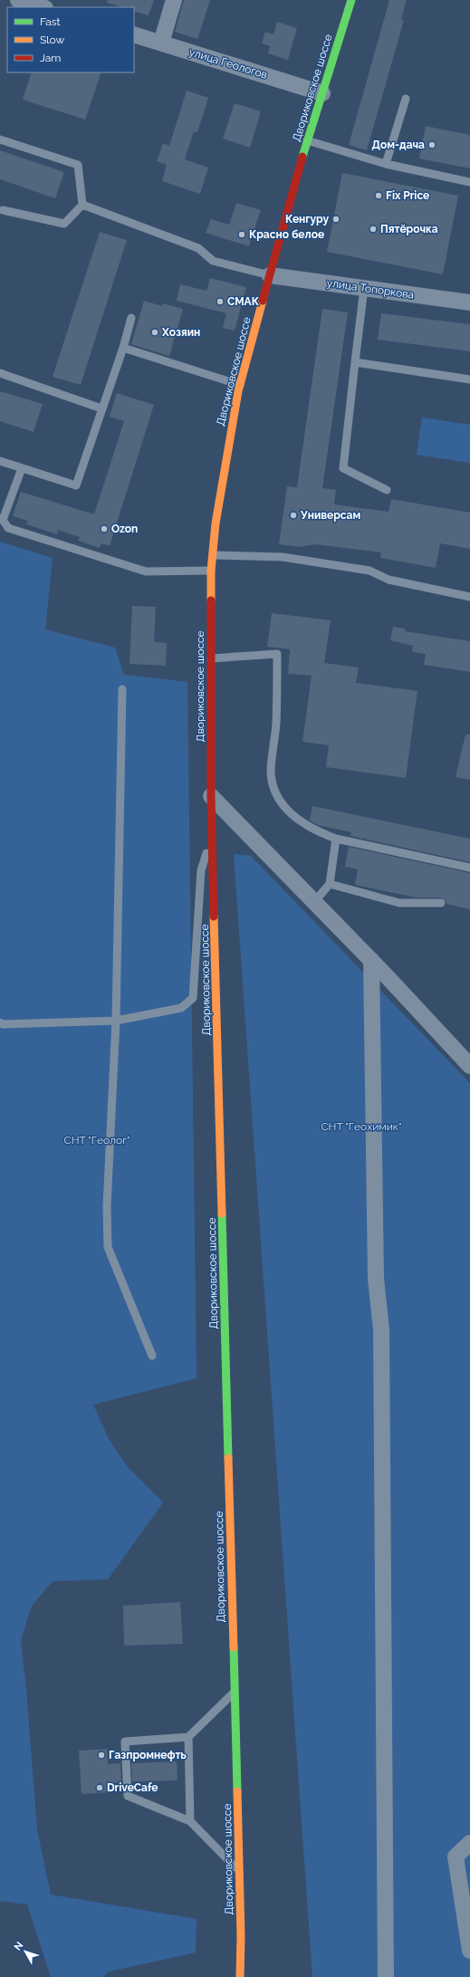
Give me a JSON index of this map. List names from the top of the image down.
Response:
{
  "streets": {
    "main road": ["Двориковское шоссе"],
    "street": ["улица Геологов", "улица Топоркова"]
  },
  "crossings": [
    ["улица Геологов", "Двориковское шоссе"],
    ["Двориковское шоссе", "улица Топоркова"]
  ],
  "parks": ["СНТ \"Геохимик\"", "СНТ \"Геолог\""],
  "places": [
    "Дом-дача",
    "Fix Price",
    "Кенгуру",
    "Пятёрочка",
    "Красно белое",
    "СМАК",
    "Хозяин",
    "Универсам",
    "Ozon",
    "Газпромнефть",
    "DriveCafe"
  ],
  "legend": ["Fast", "Slow", "Jam"],
  "north": "top left"
}
